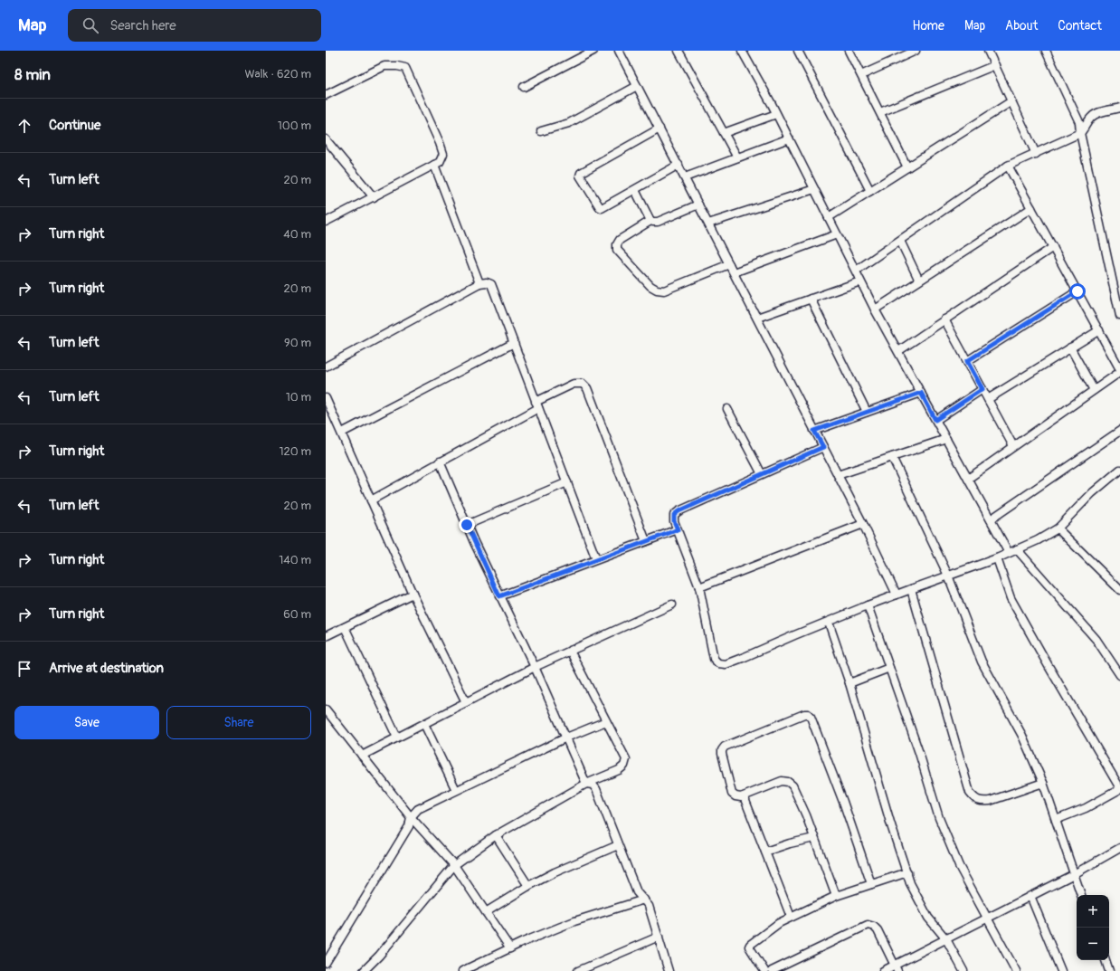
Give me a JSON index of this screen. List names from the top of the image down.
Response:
{
  "page": {
    "header": "Map",
    "search": "Search here",
    "nav": [
      "Home",
      "Map",
      "About",
      "Contact"
    ],
    "heading": ["8 min", "Walk · 620 m"],
    "list": [
      ["Continue", "100 m"],
      ["Turn left", "20 m"],
      ["Turn right", "40 m"],
      ["Turn right", "20 m"],
      ["Turn left", "90 m"],
      ["Turn left", "10 m"],
      ["Turn right", "120 m"],
      ["Turn left", "20 m"],
      ["Turn right", "140 m"],
      ["Turn right", "60 m"],
      "Arrive at destination"
    ],
    "buttons": ["Save", "Share"],
    "map_buttons": ["+", "−"]
  }
}
